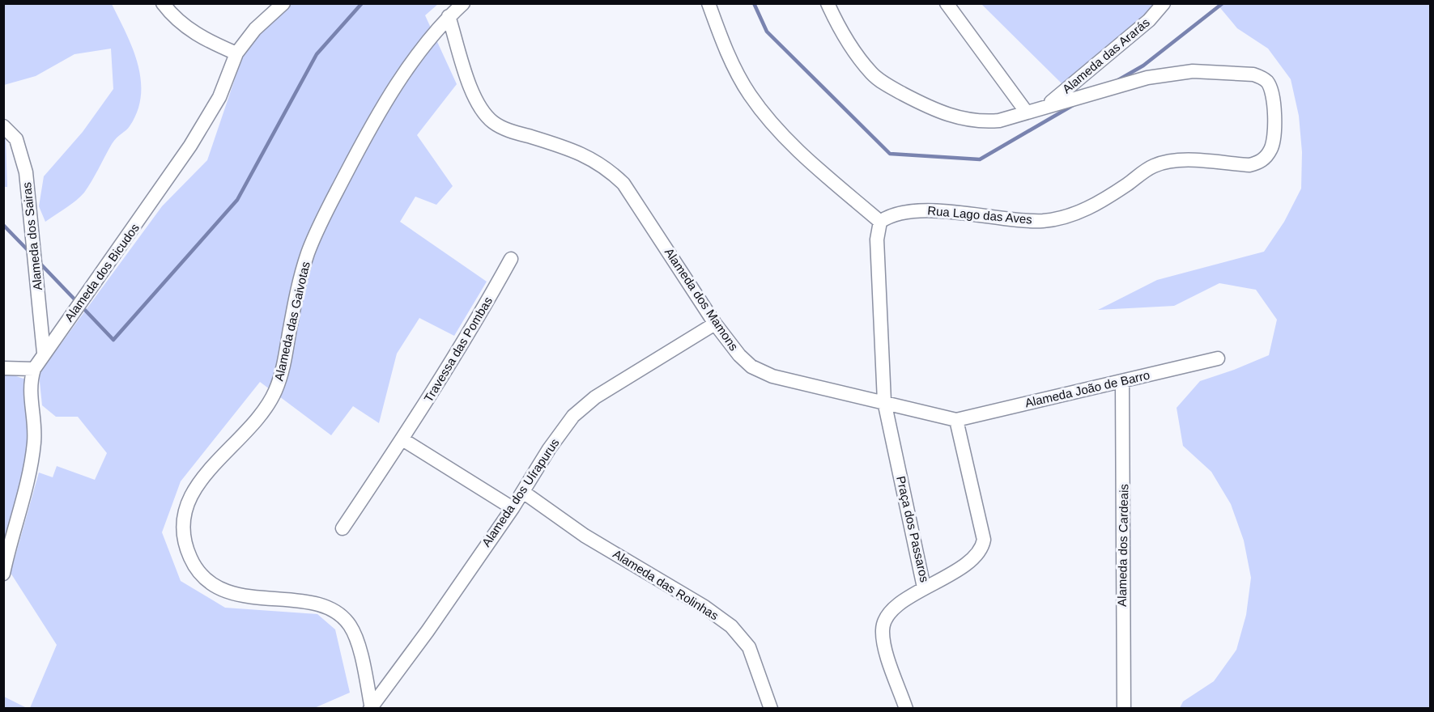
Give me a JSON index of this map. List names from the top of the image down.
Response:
{
  "streets": {
    "street": [
      "Alameda das Ararás",
      "Rua Lago das Aves",
      "Alameda dos Sairas",
      "Alameda dos Bicudos",
      "Alameda dos Mamons",
      "Alameda das Gaivotas",
      "Travessa das Pombas",
      "Alameda João de Barro",
      "Alameda dos Uírapurus",
      "Praça dos Passaros",
      "Alameda dos Cardeais",
      "Alameda das Rolinhas"
    ]
  },
  "crossings": [
    ["Alameda das Ararás", "Rua Lago das Aves"],
    ["Alameda dos Sairas", "Alameda dos Bicudos"],
    ["Alameda dos Mamons", "Alameda das Gaivotas"],
    ["Alameda dos Mamons", "Alameda dos Uírapurus"],
    ["Alameda dos Mamons", "Praça dos Passaros"],
    ["Alameda das Gaivotas", "Alameda dos Uírapurus"],
    ["Alameda João de Barro", "Praça dos Passaros"],
    ["Alameda João de Barro", "Alameda dos Cardeais"],
    ["Alameda dos Uírapurus", "Alameda das Rolinhas"]
  ]
}
